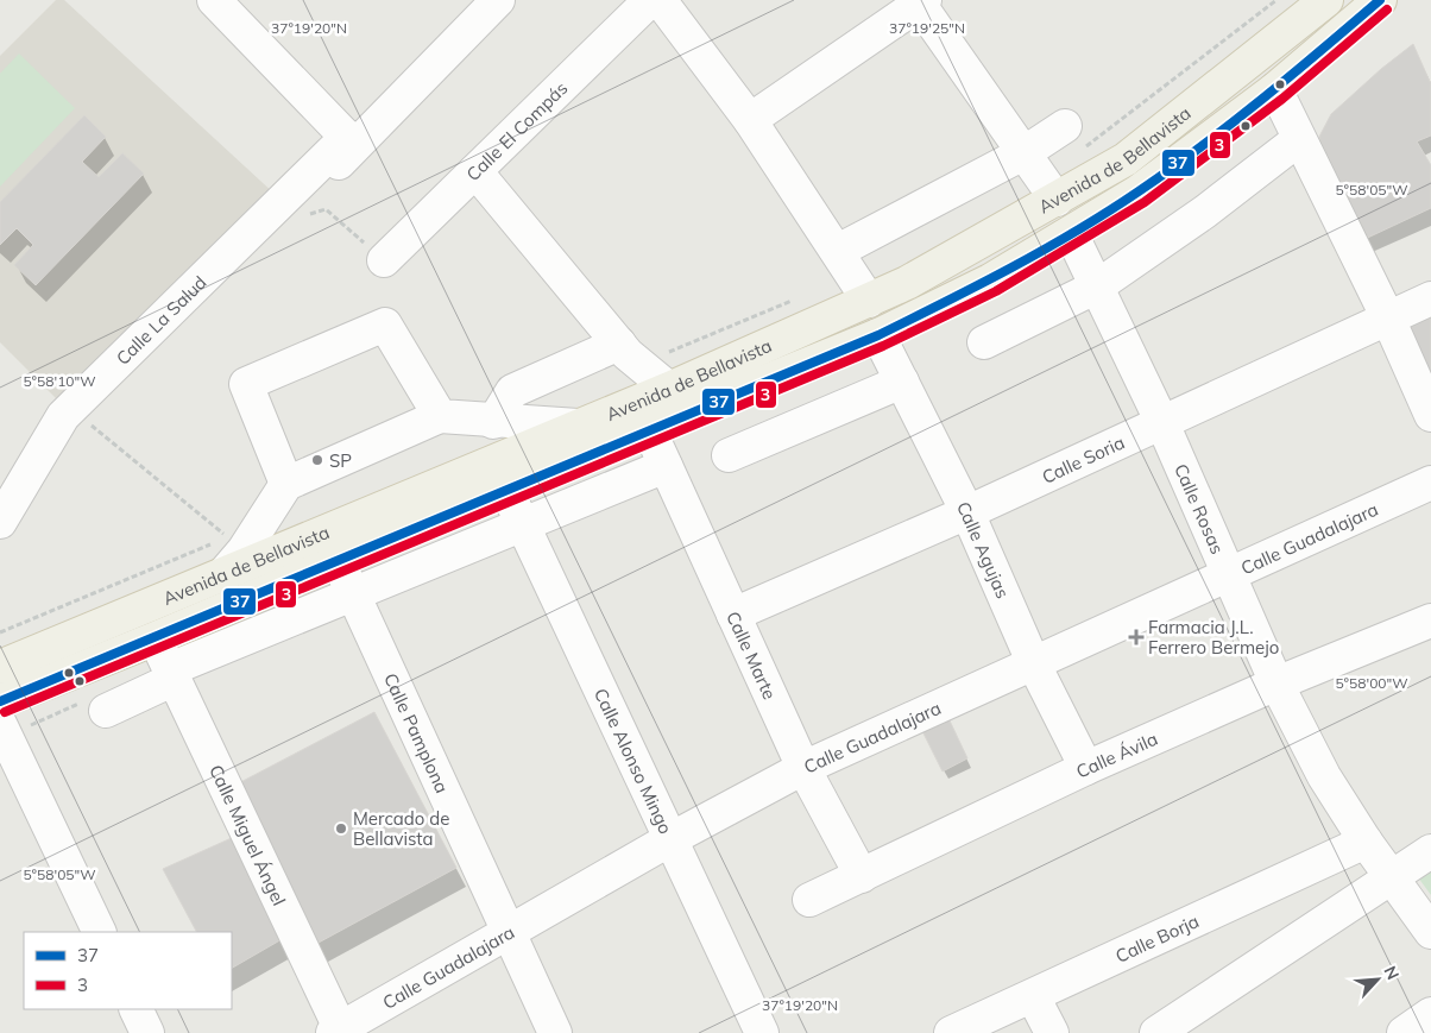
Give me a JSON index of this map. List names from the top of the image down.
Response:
{
  "streets": {
    "main road": ["Avenida de Bellavista"],
    "street": [
      "Calle El Compás",
      "Calle La Salud",
      "Calle Soria",
      "Calle Rosas",
      "Calle Guadalajara",
      "Calle Agujas",
      "Calle Marte",
      "Calle Pamplona",
      "Calle Ávila",
      "Calle Alonso Mingo",
      "Calle Miguel Ángel",
      "Calle Borja"
    ]
  },
  "crossings": [
    ["Avenida de Bellavista", "Calle Rosas"],
    ["Avenida de Bellavista", "Calle Agujas"],
    ["Avenida de Bellavista", "Calle Marte"],
    ["Avenida de Bellavista", "Calle Pamplona"],
    ["Avenida de Bellavista", "Calle Alonso Mingo"],
    ["Avenida de Bellavista", "Calle Miguel Ángel"],
    ["Calle Soria", "Calle Rosas"],
    ["Calle Soria", "Calle Agujas"],
    ["Calle Soria", "Calle Marte"],
    ["Calle Rosas", "Calle Guadalajara"],
    ["Calle Rosas", "Calle Ávila"],
    ["Calle Rosas", "Calle Borja"],
    ["Calle Guadalajara", "Calle Agujas"],
    ["Calle Guadalajara", "Calle Marte"],
    ["Calle Guadalajara", "Calle Pamplona"],
    ["Calle Guadalajara", "Calle Alonso Mingo"],
    ["Calle Guadalajara", "Calle Miguel Ángel"],
    ["Calle Agujas", "Calle Ávila"],
    ["Calle Marte", "Calle Ávila"]
  ],
  "places": {
    "other": ["SP", "Mercado de Bellavista"],
    "health": ["Farmacia J.L. Ferrero Bermejo"]
  },
  "lines": ["transit line 37", "transit line 3"],
  "legend": ["37", "3"],
  "north": "top right",
  "coordinates": [
    "37°19'20\"N",
    "37°19'25\"N",
    "5°58'05\"W",
    "5°58'10\"W",
    "5°58'00\"W"
  ]
}
